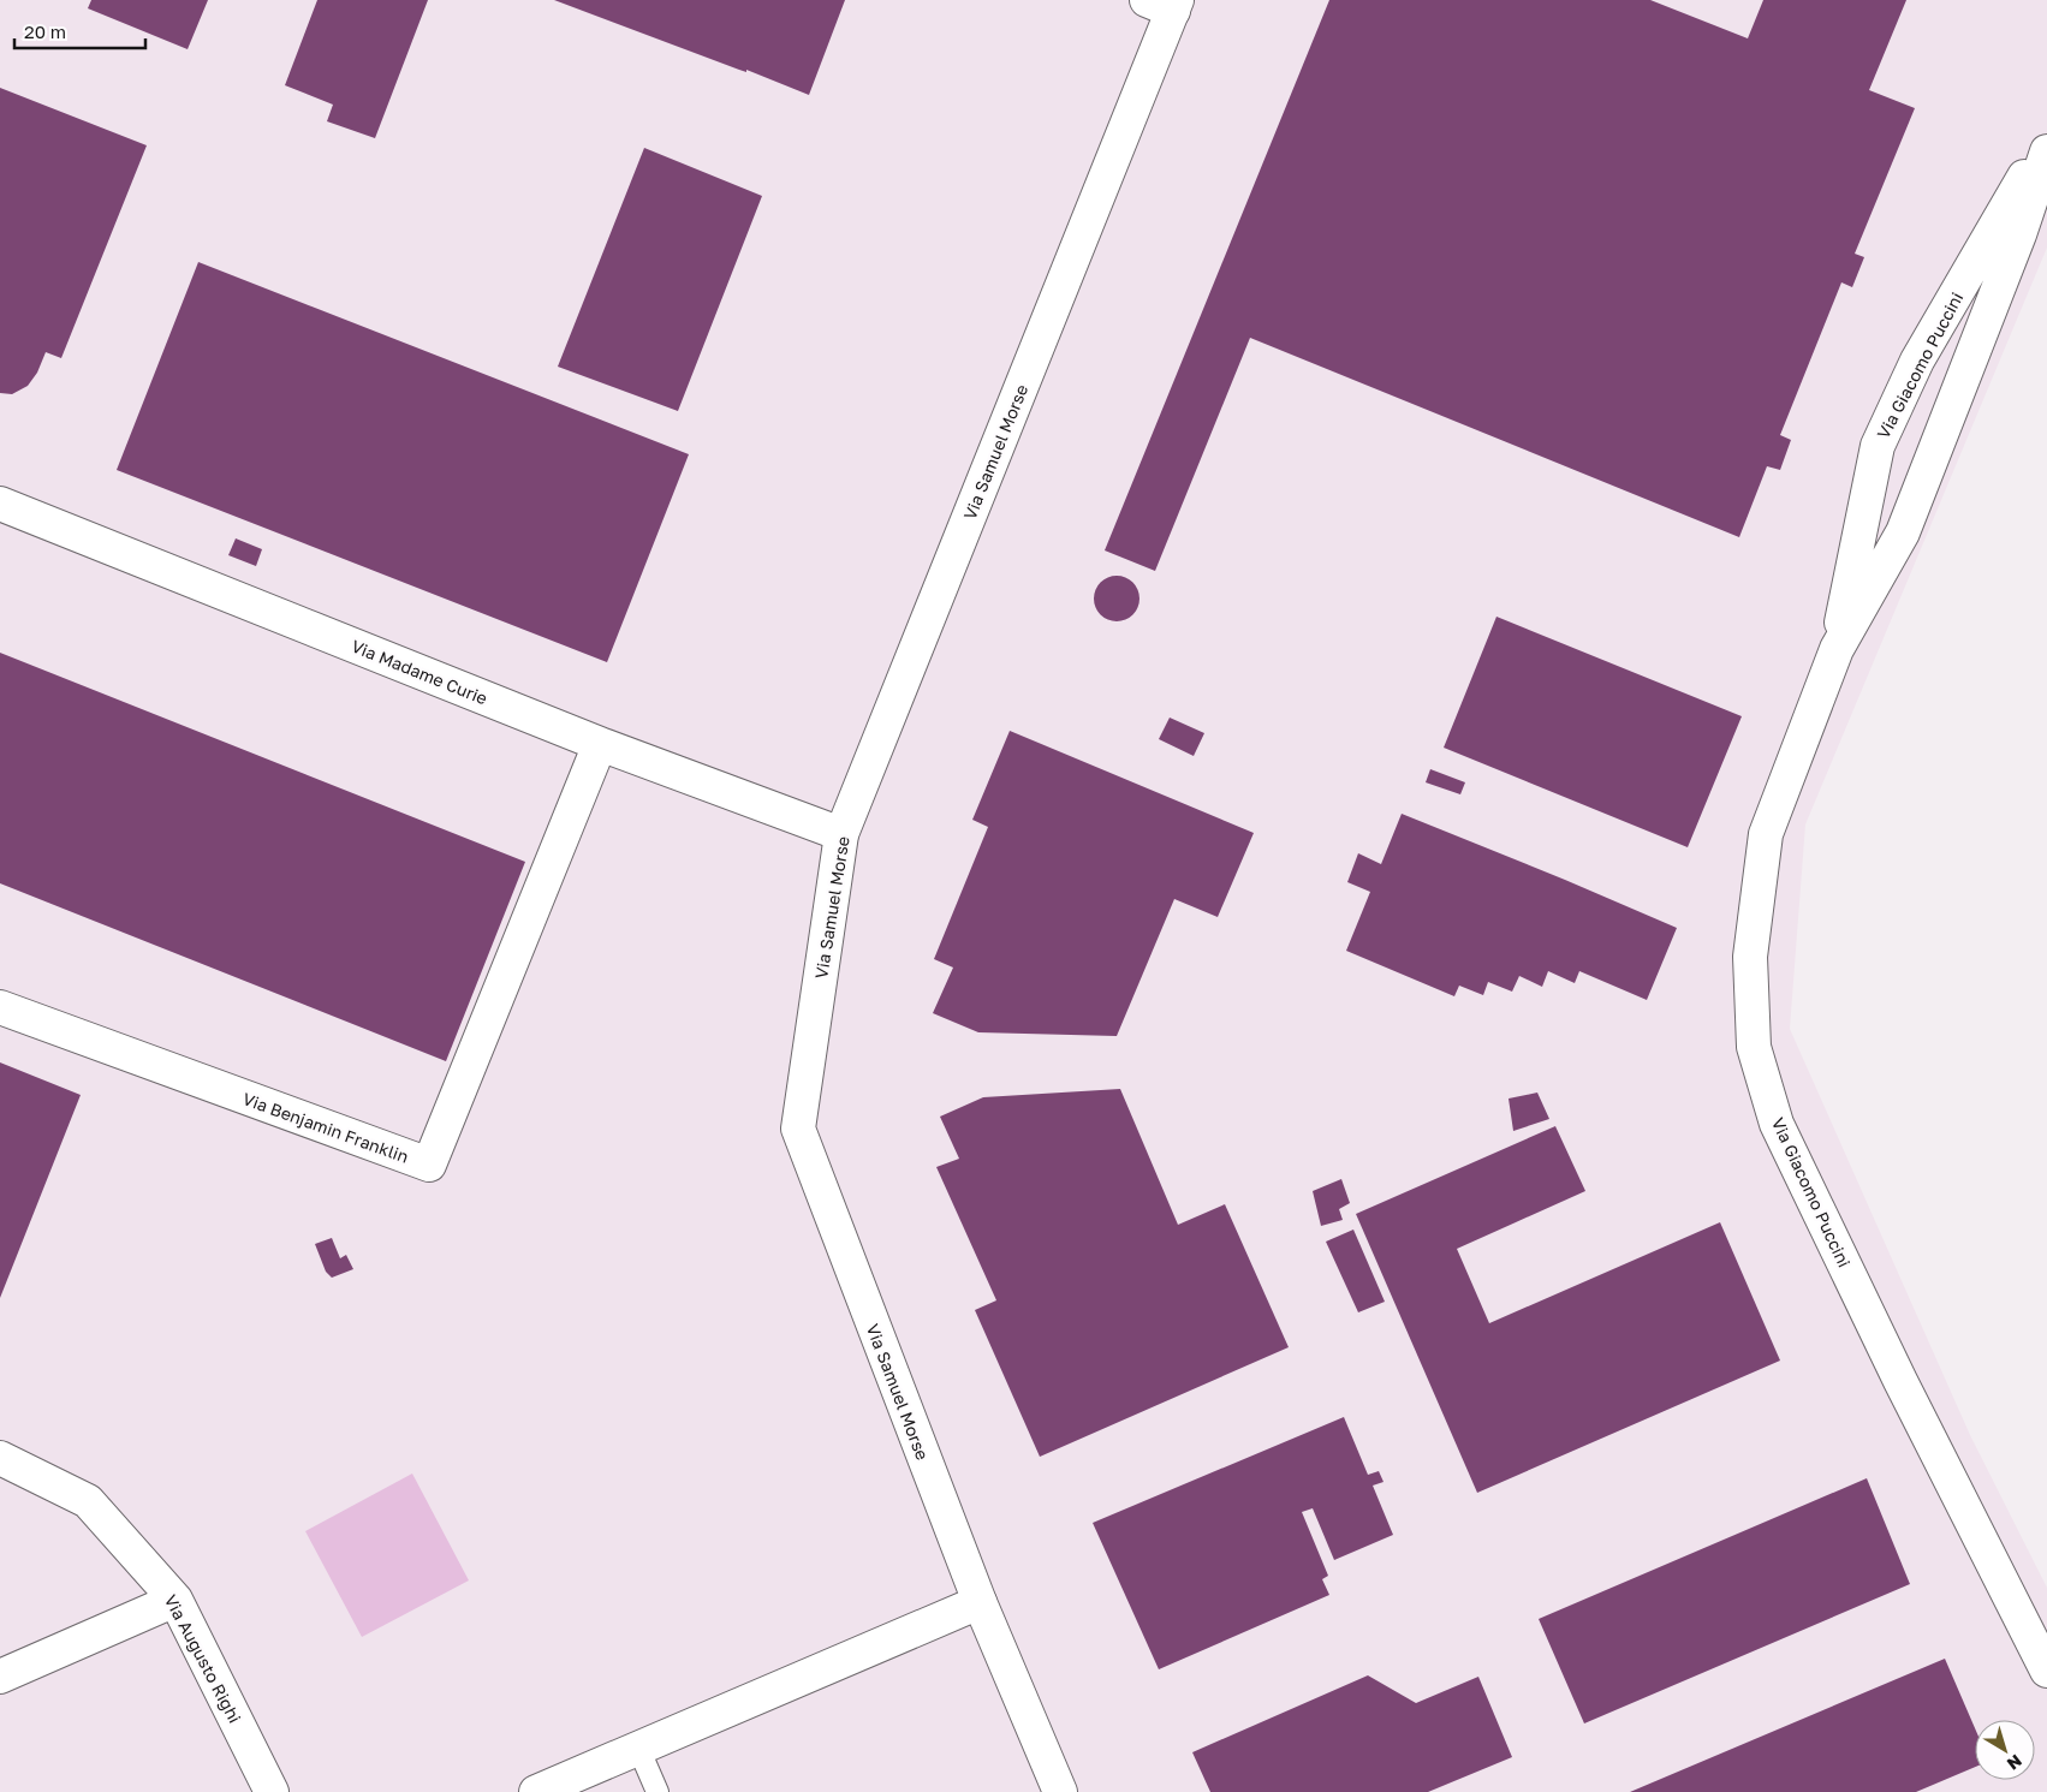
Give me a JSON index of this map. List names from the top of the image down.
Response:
{
  "streets": {
    "street": [
      "Via Giacomo Puccini",
      "Via Samuel Morse",
      "Via Madame Curie",
      "Via Benjamin Franklin",
      "Via Augusto Righi"
    ]
  },
  "crossings": [
    ["Via Samuel Morse", "Via Madame Curie"],
    ["Via Madame Curie", "Via Benjamin Franklin"]
  ],
  "scale_bar": "20 m",
  "north": "bottom right"
}
